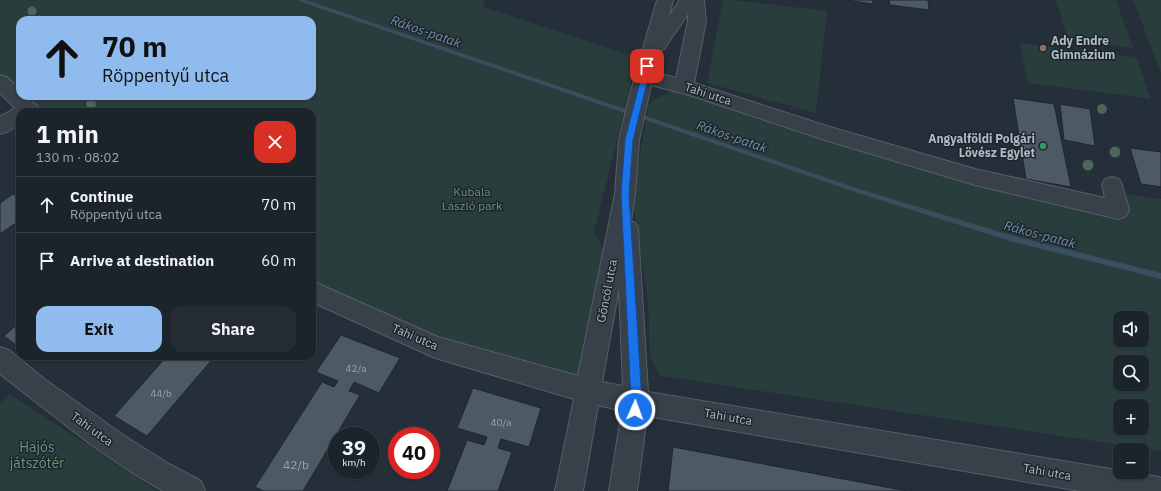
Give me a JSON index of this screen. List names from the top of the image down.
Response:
{
  "streets": {
    "street": ["Tahi utca", "Göncöl utca"]
  },
  "crossings": [
    ["Tahi utca", "Göncöl utca"]
  ],
  "water": ["Rákos-patak"],
  "parks": ["Kubala László park", "Hajós játszótér"],
  "places": ["Ady Endre Gimnázium", "Angyalföldi Polgári Lövész Egylet"],
  "house_numbers": [
    "42/a",
    "44/b",
    "40/a",
    "42/b"
  ],
  "page": {
    "turn": ["70 m", "Röppentyű utca"],
    "heading": ["1 min", "130 m · 08:02"],
    "list": [
      {
        "name": "Continue",
        "note": "Röppentyű utca",
        "value": "70 m"
      },
      {
        "name": "Arrive at destination",
        "value": "60 m"
      }
    ],
    "buttons": ["Exit", "Share"],
    "map_buttons": ["+", "−"],
    "speed": "39 km/h",
    "limit": "40"
  }
}
